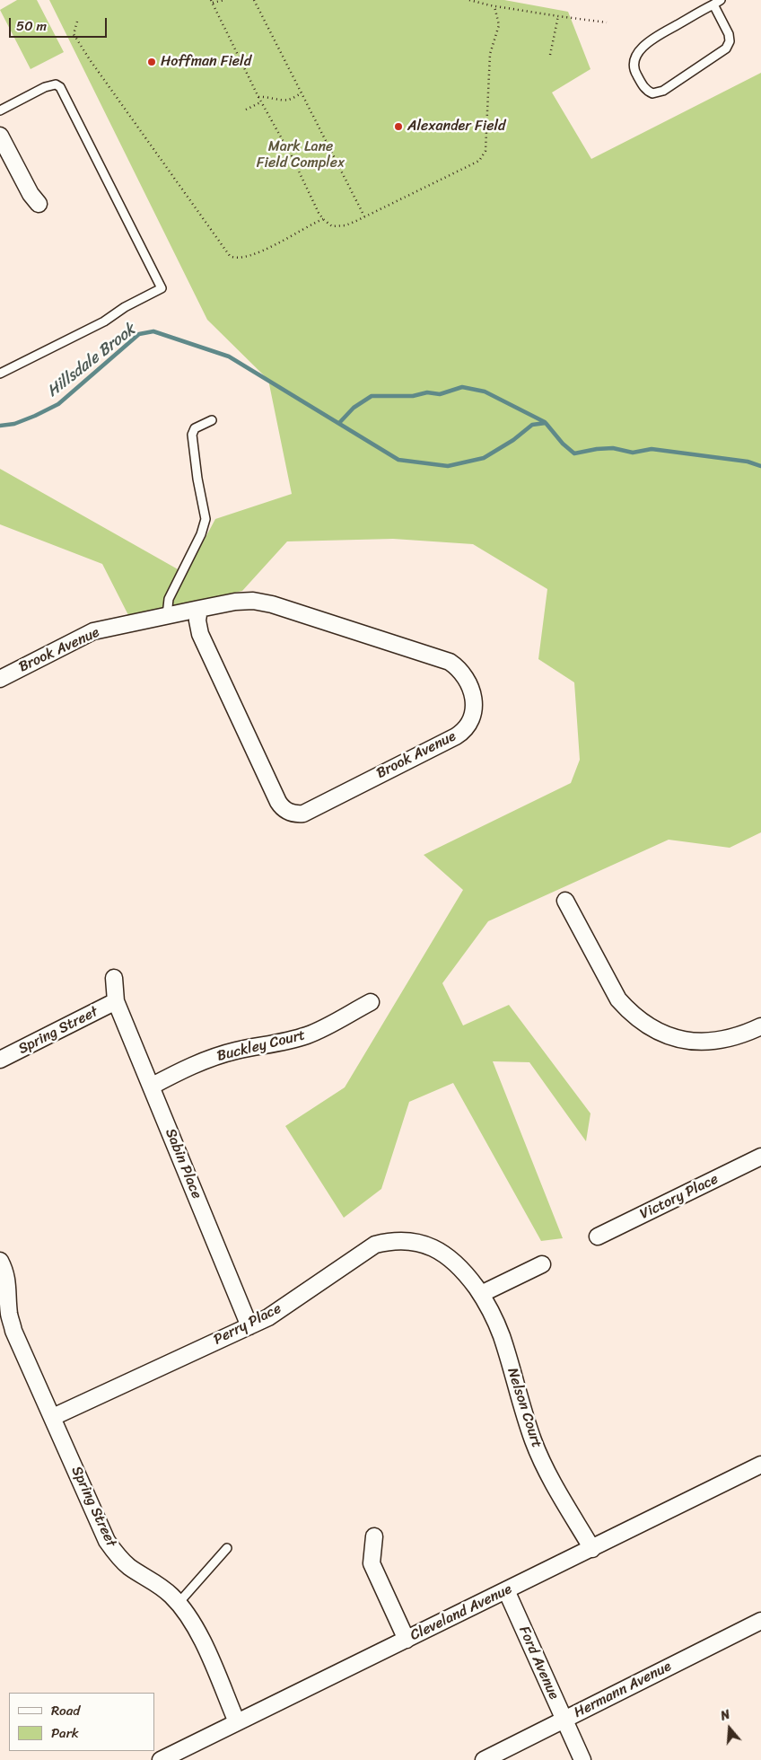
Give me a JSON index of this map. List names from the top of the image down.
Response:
{
  "streets": {
    "street": [
      "Brook Avenue",
      "Spring Street",
      "Buckley Court",
      "Sabin Place",
      "Victory Place",
      "Perry Place",
      "Nelson Court",
      "Cleveland Avenue",
      "Ford Avenue",
      "Hermann Avenue"
    ]
  },
  "crossings": [
    ["Spring Street", "Sabin Place"],
    ["Spring Street", "Perry Place"],
    ["Spring Street", "Cleveland Avenue"],
    ["Buckley Court", "Sabin Place"],
    ["Sabin Place", "Perry Place"],
    ["Perry Place", "Nelson Court"],
    ["Nelson Court", "Cleveland Avenue"],
    ["Cleveland Avenue", "Ford Avenue"],
    ["Ford Avenue", "Hermann Avenue"]
  ],
  "water": ["Hillsdale Brook"],
  "parks": ["Mark Lane Field Complex"],
  "places": ["Hoffman Field", "Alexander Field"],
  "legend": ["Road", "Park"],
  "scale_bar": "50 m",
  "north": "top"
}
